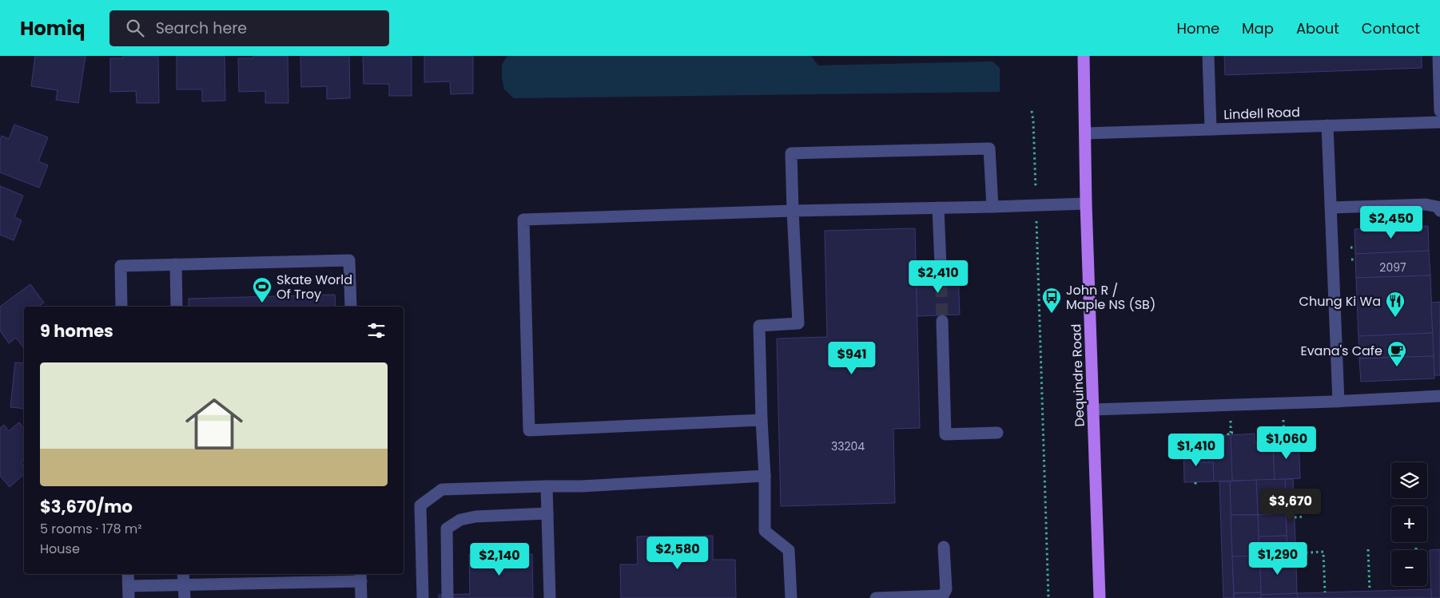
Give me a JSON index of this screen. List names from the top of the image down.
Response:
{
  "streets": {
    "main road": ["Dequindre Road"],
    "street": ["Lindell Road"]
  },
  "crossings": [
    ["Lindell Road", "Dequindre Road"]
  ],
  "places": {
    "sports": ["Skate World Of Troy"],
    "bus stop": ["John R / Maple NS (SB)"],
    "restaurant": ["Chung Ki Wa"],
    "cafe": ["Evana's Cafe"]
  },
  "house_numbers": ["2097", "33204"],
  "page": {
    "header": "Homiq",
    "search": "Search here",
    "nav": [
      "Home",
      "Map",
      "About",
      "Contact"
    ],
    "price": [
      "$2,450",
      "$2,410",
      "$941",
      "$1,060",
      "$1,410",
      "$3,670",
      "$2,580",
      "$1,290",
      "$2,140"
    ],
    "heading": "9 homes",
    "list": [
      {
        "name": "$3,670/mo",
        "note": "5 rooms · 178 m² · House"
      }
    ],
    "map_buttons": ["+", "−"]
  }
}
